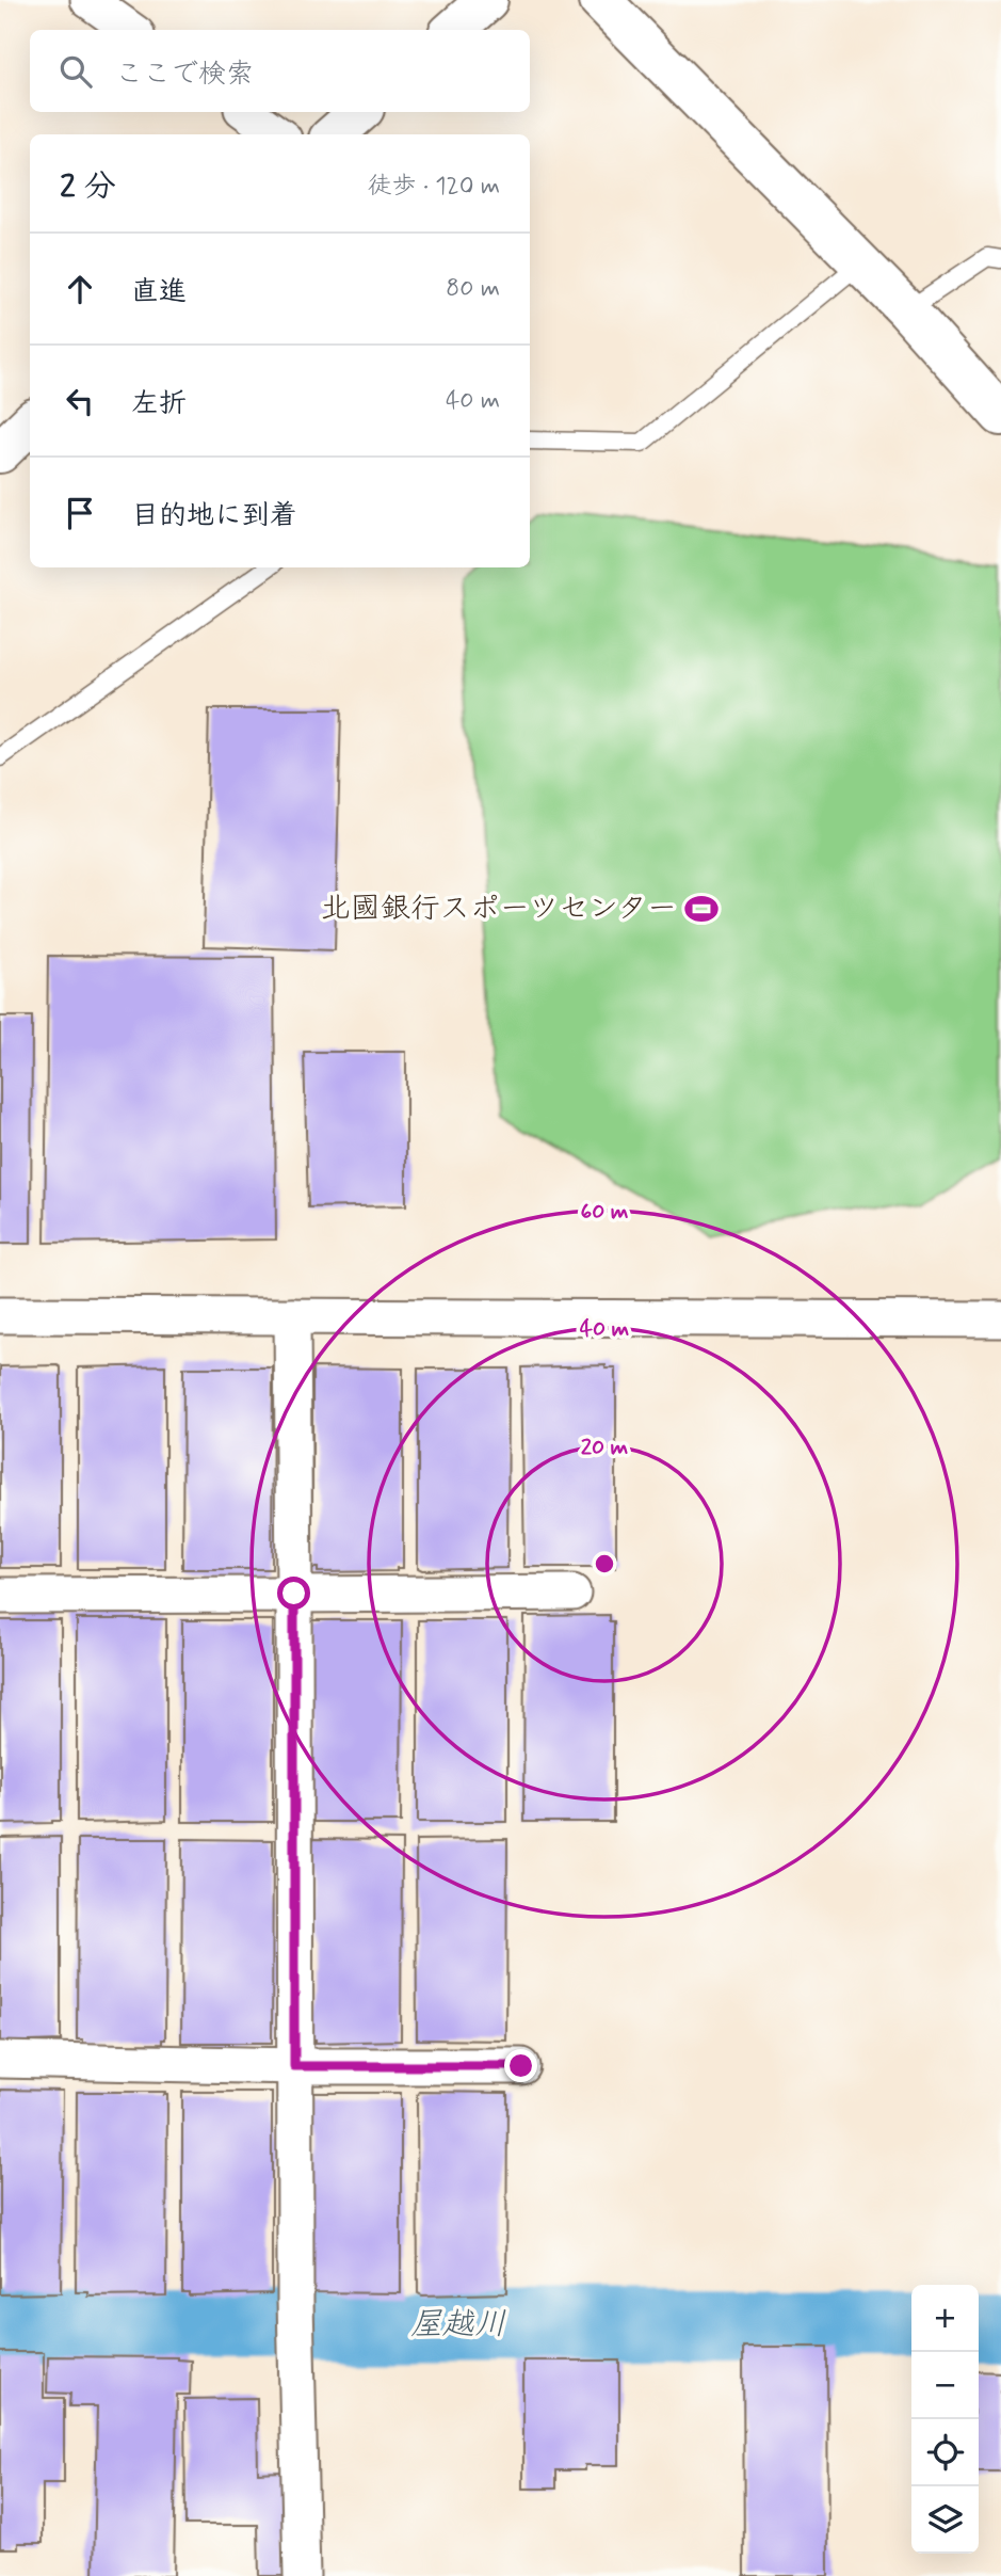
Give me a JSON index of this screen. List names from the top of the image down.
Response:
{
  "water": ["屋越川"],
  "places": {
    "sports": ["北國銀行スポーツセンター"]
  },
  "page": {
    "search": "ここで検索",
    "heading": ["2 分", "徒歩 · 120 m"],
    "list": [
      ["直進", "80 m"],
      ["左折", "40 m"],
      "目的地に到着"
    ],
    "map_buttons": ["+", "−"]
  },
  "rings": ["60 m", "40 m", "20 m"]
}
